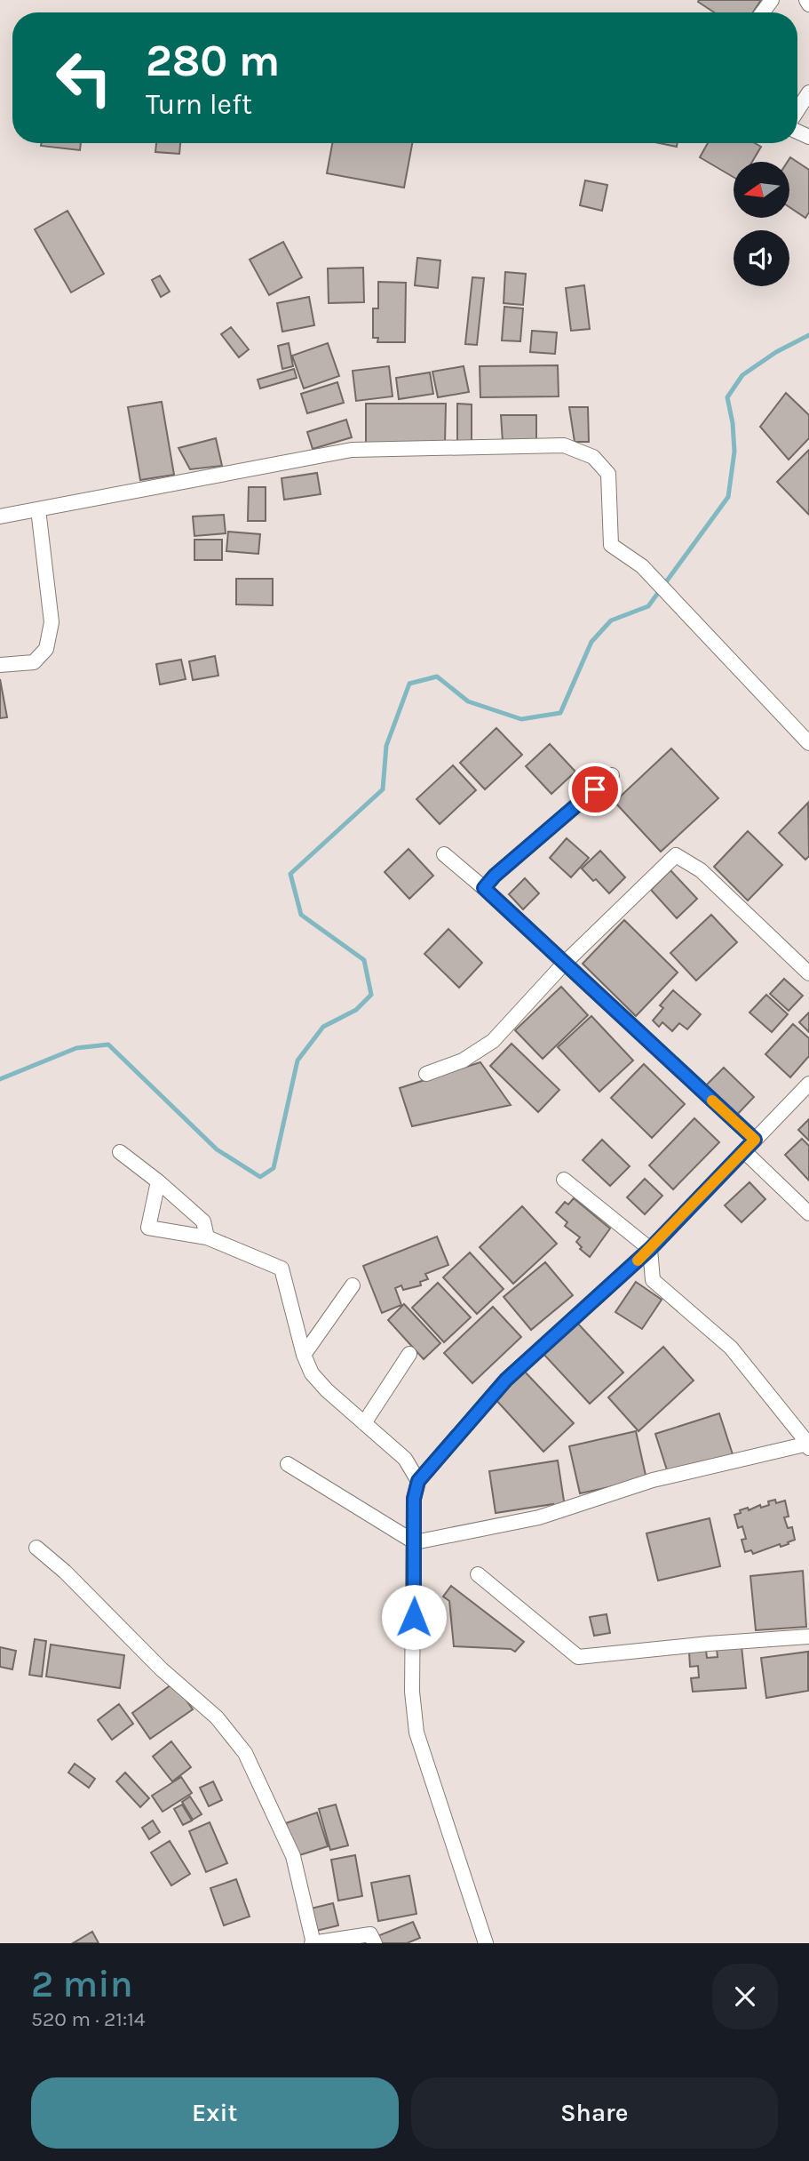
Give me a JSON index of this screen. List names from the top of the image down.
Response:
{
  "north": "left",
  "page": {
    "turn": ["280 m", "Turn left"],
    "heading": ["2 min", "520 m · 21:14"],
    "buttons": ["Exit", "Share"]
  }
}
